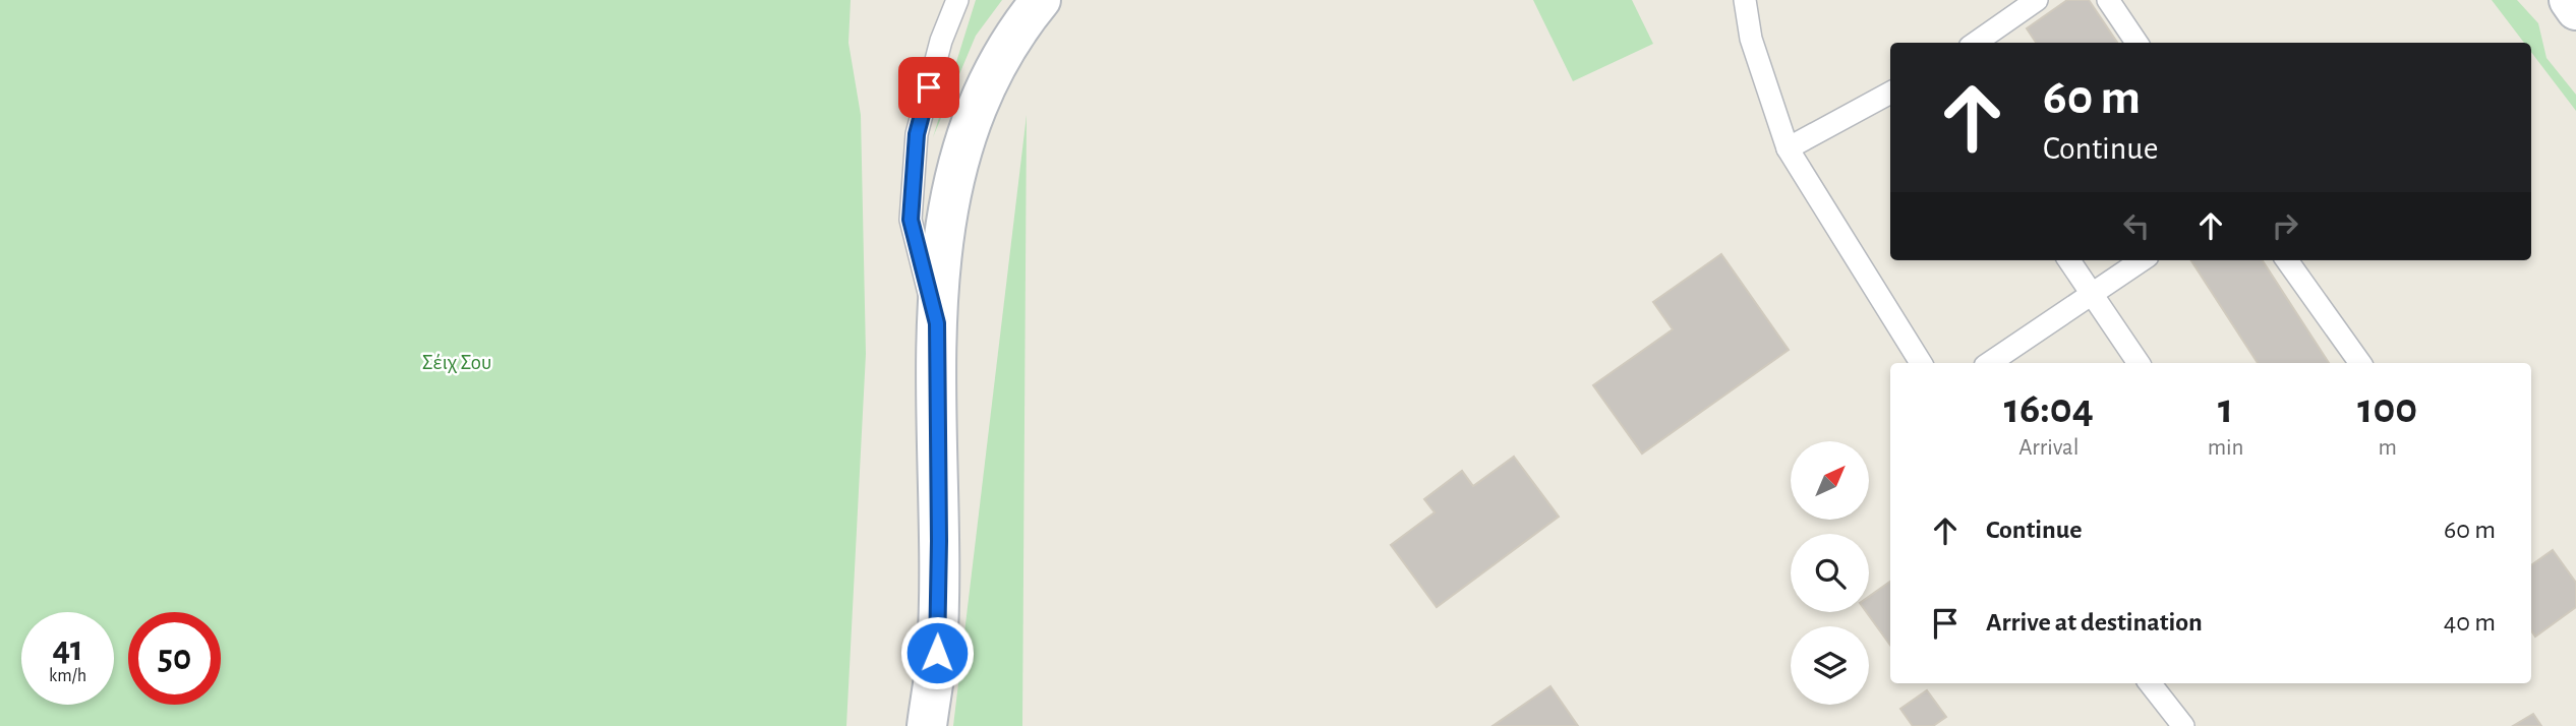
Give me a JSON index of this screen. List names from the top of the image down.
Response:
{
  "parks": ["Σέιχ Σου"],
  "north": "top right",
  "page": {
    "turn": ["60 m", "Continue"],
    "eta": [
      "16:04",
      "Arrival",
      "1",
      "min",
      "100",
      "m"
    ],
    "list": [
      {
        "name": "Continue",
        "value": "60 m"
      },
      {
        "name": "Arrive at destination",
        "value": "40 m"
      }
    ],
    "speed": "41 km/h",
    "limit": "50"
  }
}
